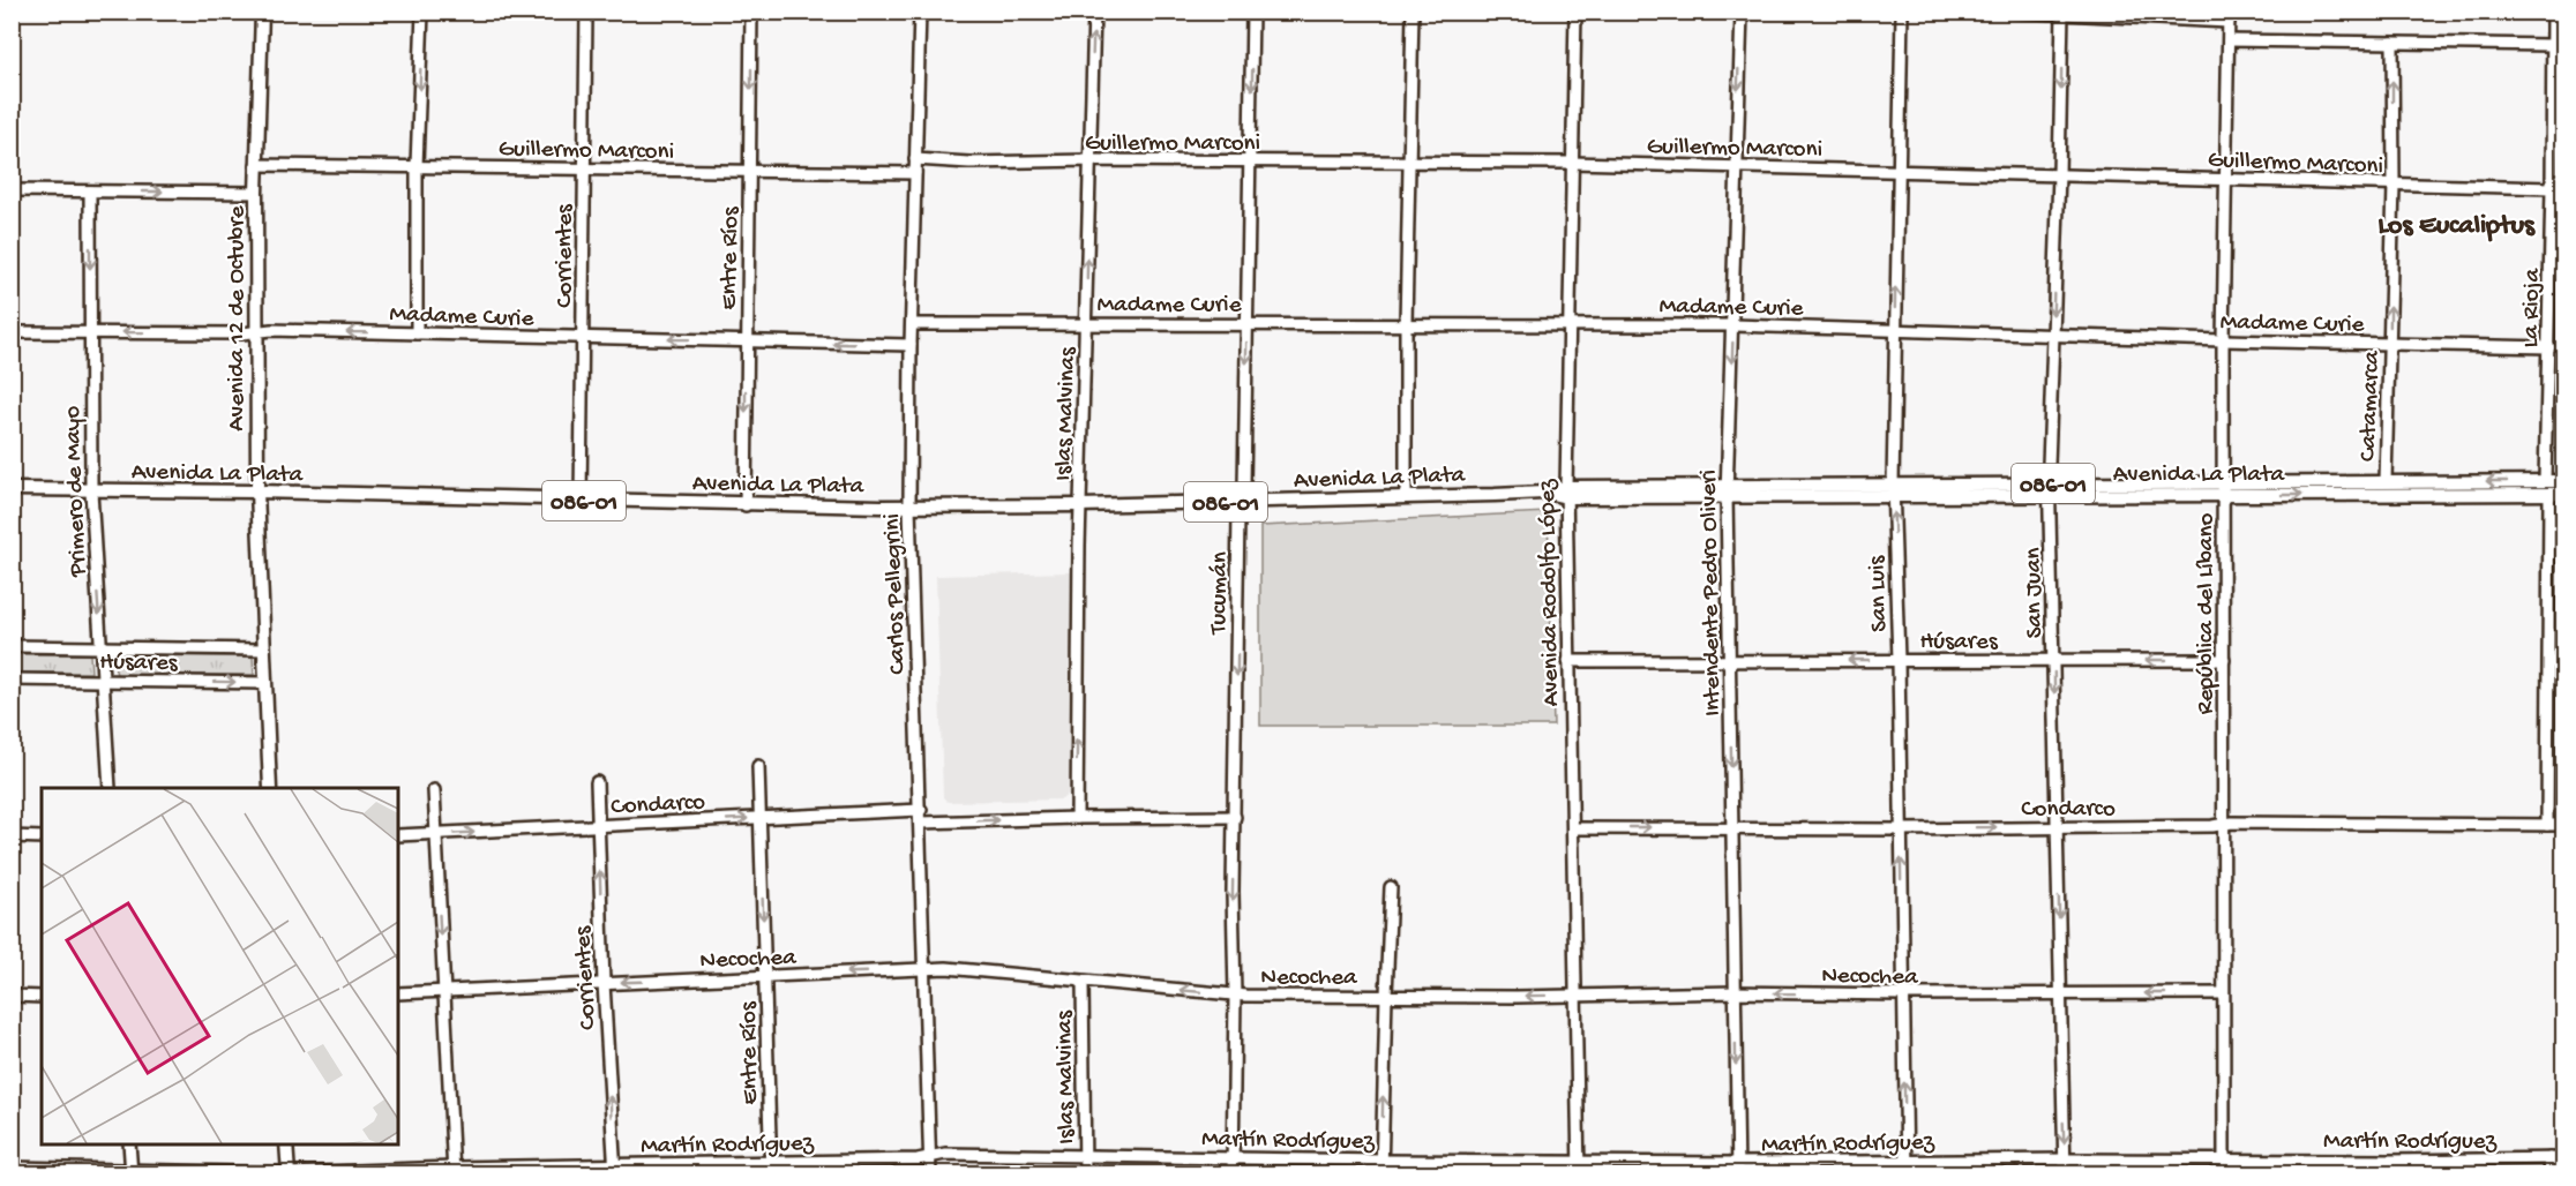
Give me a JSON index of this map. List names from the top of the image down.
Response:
{
  "streets": {
    "main road": ["Avenida 12 de Octubre", "Avenida La Plata", "086-01"],
    "street": [
      "Guillermo Marconi",
      "Corrientes",
      "Entre Ríos",
      "Madame Curie",
      "La Rioja",
      "Catamarca",
      "Islas Malvinas",
      "Primero de Mayo",
      "Tucumán",
      "Avenida Rodolfo López",
      "Intendente Pedro Oliveri",
      "San Juan",
      "Carlos Pellegrini",
      "San Luis",
      "República del Líbano",
      "Húsares",
      "Condarco",
      "Necochea",
      "Martín Rodríguez"
    ]
  },
  "crossings": [
    ["Guillermo Marconi", "Corrientes"],
    ["Guillermo Marconi", "Entre Ríos"],
    ["Guillermo Marconi", "La Rioja"],
    ["Guillermo Marconi", "Avenida 12 de Octubre"],
    ["Guillermo Marconi", "Catamarca"],
    ["Guillermo Marconi", "Islas Malvinas"],
    ["Guillermo Marconi", "Tucumán"],
    ["Guillermo Marconi", "Avenida Rodolfo López"],
    ["Guillermo Marconi", "Intendente Pedro Oliveri"],
    ["Guillermo Marconi", "San Juan"],
    ["Guillermo Marconi", "Carlos Pellegrini"],
    ["Guillermo Marconi", "San Luis"],
    ["Guillermo Marconi", "República del Líbano"],
    ["Corrientes", "Madame Curie"],
    ["Corrientes", "Avenida La Plata"],
    ["Corrientes", "Condarco"],
    ["Corrientes", "Necochea"],
    ["Corrientes", "Martín Rodríguez"],
    ["Entre Ríos", "Madame Curie"],
    ["Entre Ríos", "Avenida La Plata"],
    ["Entre Ríos", "Condarco"],
    ["Entre Ríos", "Necochea"],
    ["Entre Ríos", "Martín Rodríguez"],
    ["Madame Curie", "La Rioja"],
    ["Madame Curie", "Avenida 12 de Octubre"],
    ["Madame Curie", "Catamarca"],
    ["Madame Curie", "Islas Malvinas"],
    ["Madame Curie", "Primero de Mayo"],
    ["Madame Curie", "Tucumán"],
    ["Madame Curie", "Avenida Rodolfo López"],
    ["Madame Curie", "Intendente Pedro Oliveri"],
    ["Madame Curie", "San Juan"],
    ["Madame Curie", "Carlos Pellegrini"],
    ["Madame Curie", "San Luis"],
    ["Madame Curie", "República del Líbano"],
    ["La Rioja", "Avenida La Plata"],
    ["La Rioja", "Condarco"],
    ["Avenida 12 de Octubre", "Avenida La Plata"],
    ["Avenida 12 de Octubre", "Húsares"],
    ["Catamarca", "Avenida La Plata"],
    ["Islas Malvinas", "Avenida La Plata"],
    ["Islas Malvinas", "Necochea"],
    ["Islas Malvinas", "Martín Rodríguez"],
    ["Avenida La Plata", "Primero de Mayo"],
    ["Avenida La Plata", "Tucumán"],
    ["Avenida La Plata", "Avenida Rodolfo López"],
    ["Avenida La Plata", "Intendente Pedro Oliveri"],
    ["Avenida La Plata", "San Juan"],
    ["Avenida La Plata", "Carlos Pellegrini"],
    ["Avenida La Plata", "San Luis"],
    ["Avenida La Plata", "República del Líbano"],
    ["Primero de Mayo", "Húsares"],
    ["Tucumán", "Necochea"],
    ["Tucumán", "Martín Rodríguez"],
    ["Avenida Rodolfo López", "Húsares"],
    ["Avenida Rodolfo López", "Condarco"],
    ["Avenida Rodolfo López", "Necochea"],
    ["Avenida Rodolfo López", "Martín Rodríguez"],
    ["Intendente Pedro Oliveri", "Húsares"],
    ["Intendente Pedro Oliveri", "Condarco"],
    ["Intendente Pedro Oliveri", "Necochea"],
    ["Intendente Pedro Oliveri", "Martín Rodríguez"],
    ["San Juan", "Húsares"],
    ["San Juan", "Condarco"],
    ["San Juan", "Necochea"],
    ["San Juan", "Martín Rodríguez"],
    ["Carlos Pellegrini", "Condarco"],
    ["Carlos Pellegrini", "Necochea"],
    ["Carlos Pellegrini", "Martín Rodríguez"],
    ["San Luis", "Húsares"],
    ["San Luis", "Condarco"],
    ["San Luis", "Necochea"],
    ["San Luis", "Martín Rodríguez"],
    ["República del Líbano", "Húsares"],
    ["República del Líbano", "Condarco"],
    ["República del Líbano", "Necochea"],
    ["República del Líbano", "Martín Rodríguez"]
  ],
  "one_way": [
    "Corrientes",
    "Entre Ríos",
    "Catamarca",
    "Islas Malvinas",
    "Primero de Mayo",
    "Tucumán",
    "Intendente Pedro Oliveri",
    "San Juan",
    "San Luis",
    "Condarco",
    "Necochea"
  ],
  "districts": ["Los Eucaliptus"]
}
